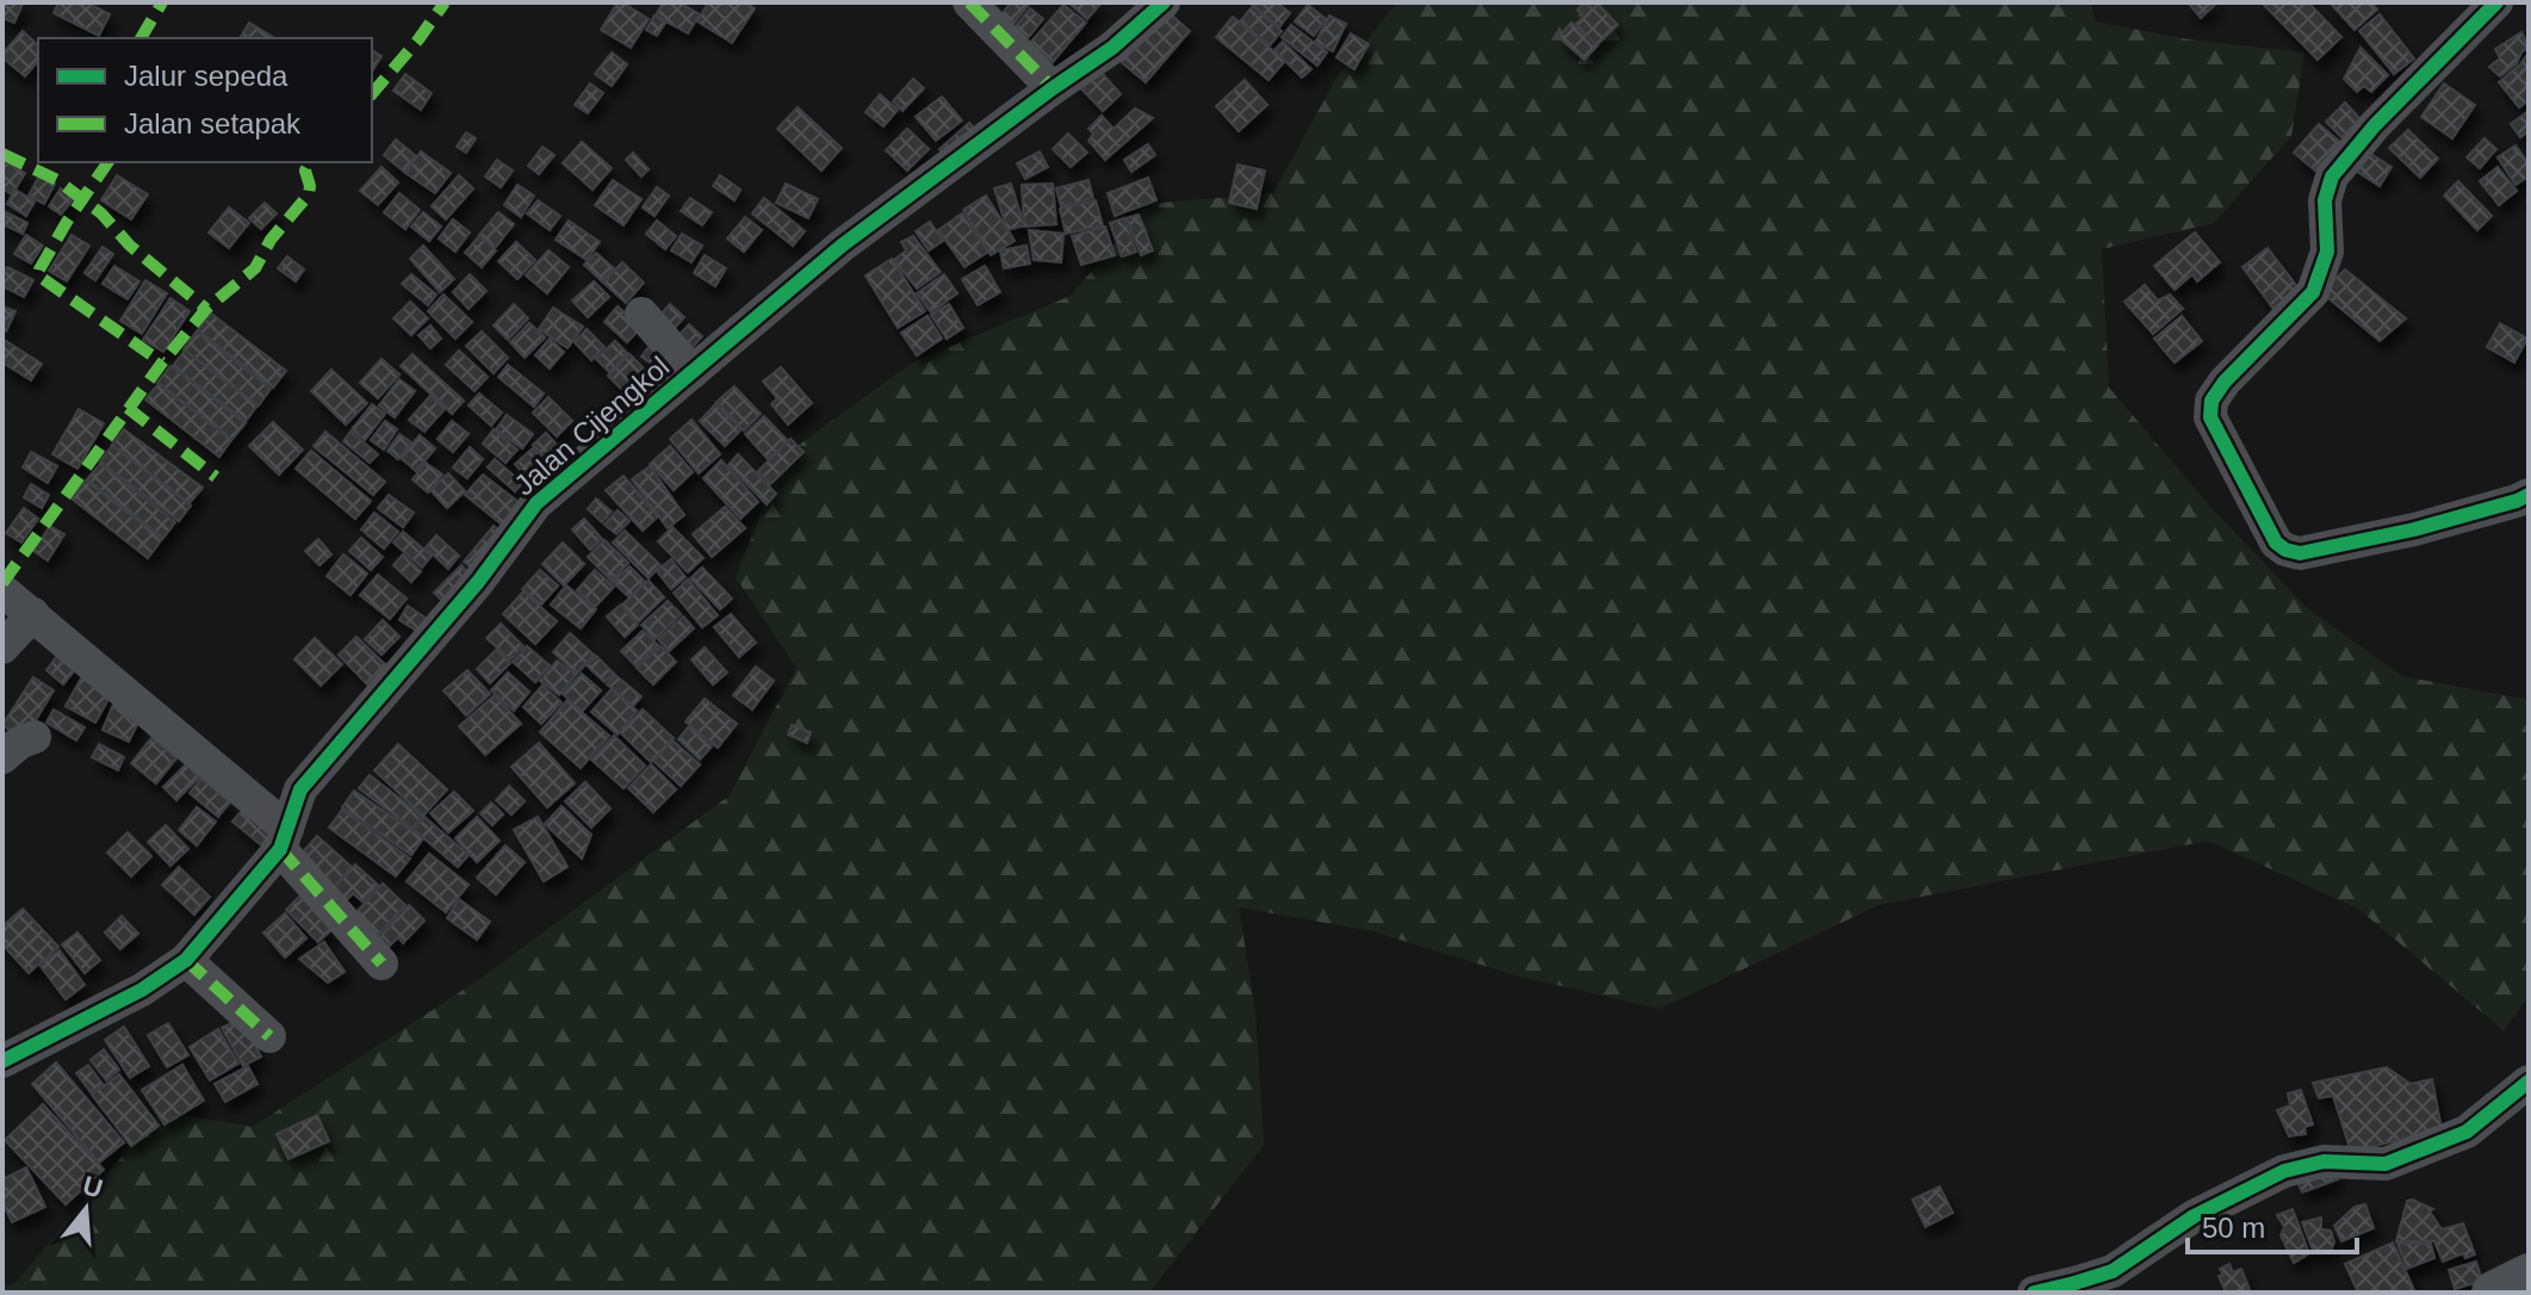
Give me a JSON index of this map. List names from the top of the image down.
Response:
{
  "streets": {
    "street": ["Jalan Cijengkol"]
  },
  "legend": ["Jalur sepeda", "Jalan setapak"],
  "scale_bar": "50 m",
  "north": "top"
}
